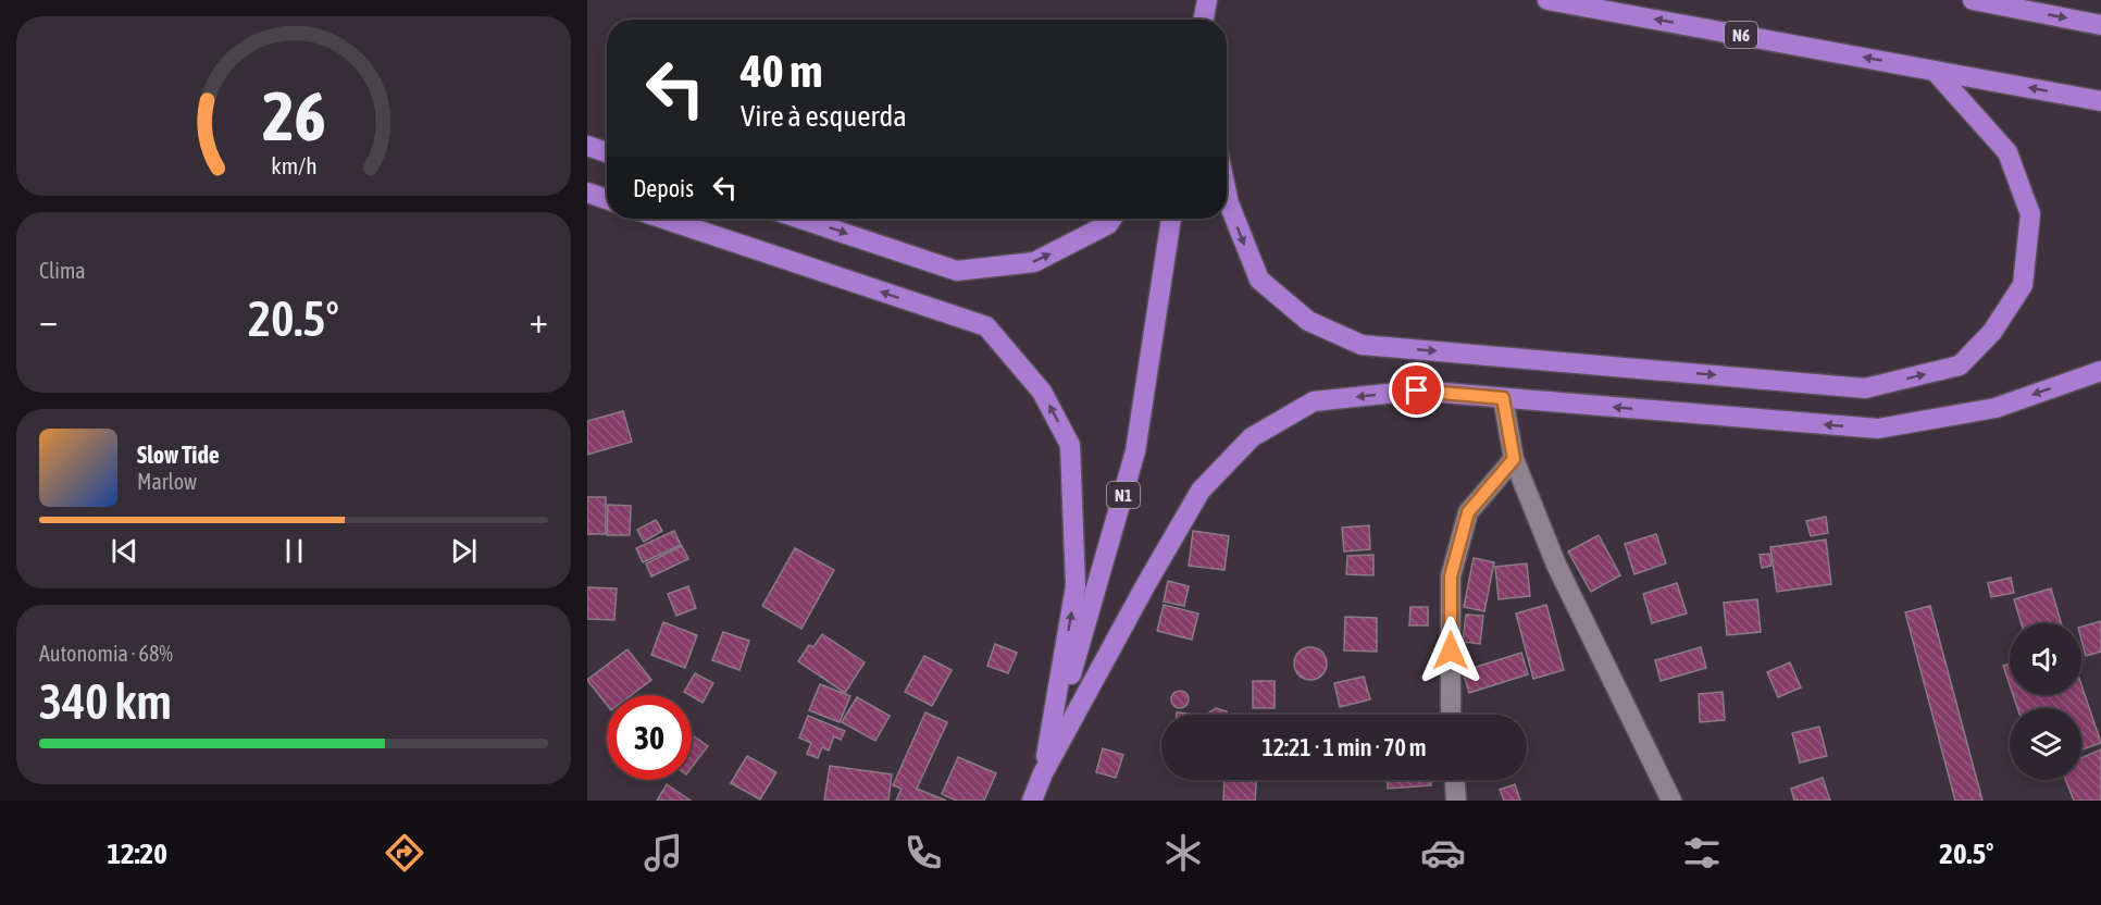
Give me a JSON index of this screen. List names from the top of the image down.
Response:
{
  "streets": {
    "highway": ["N6", "N1"]
  },
  "page": {
    "turn": ["40 m", "Vire à esquerda"],
    "then": "Depois",
    "tile": [
      "Clima",
      ["Autonomia · 68%", "340 km"]
    ],
    "heat": ["−", "20.5°", "+"],
    "song": ["Slow Tide", "Marlow"],
    "limit": "30",
    "trip": "12:21 · 1 min · 70 m",
    "tabs": ["12:20", "20.5°"],
    "gauge": ["26", "km/h"]
  }
}
